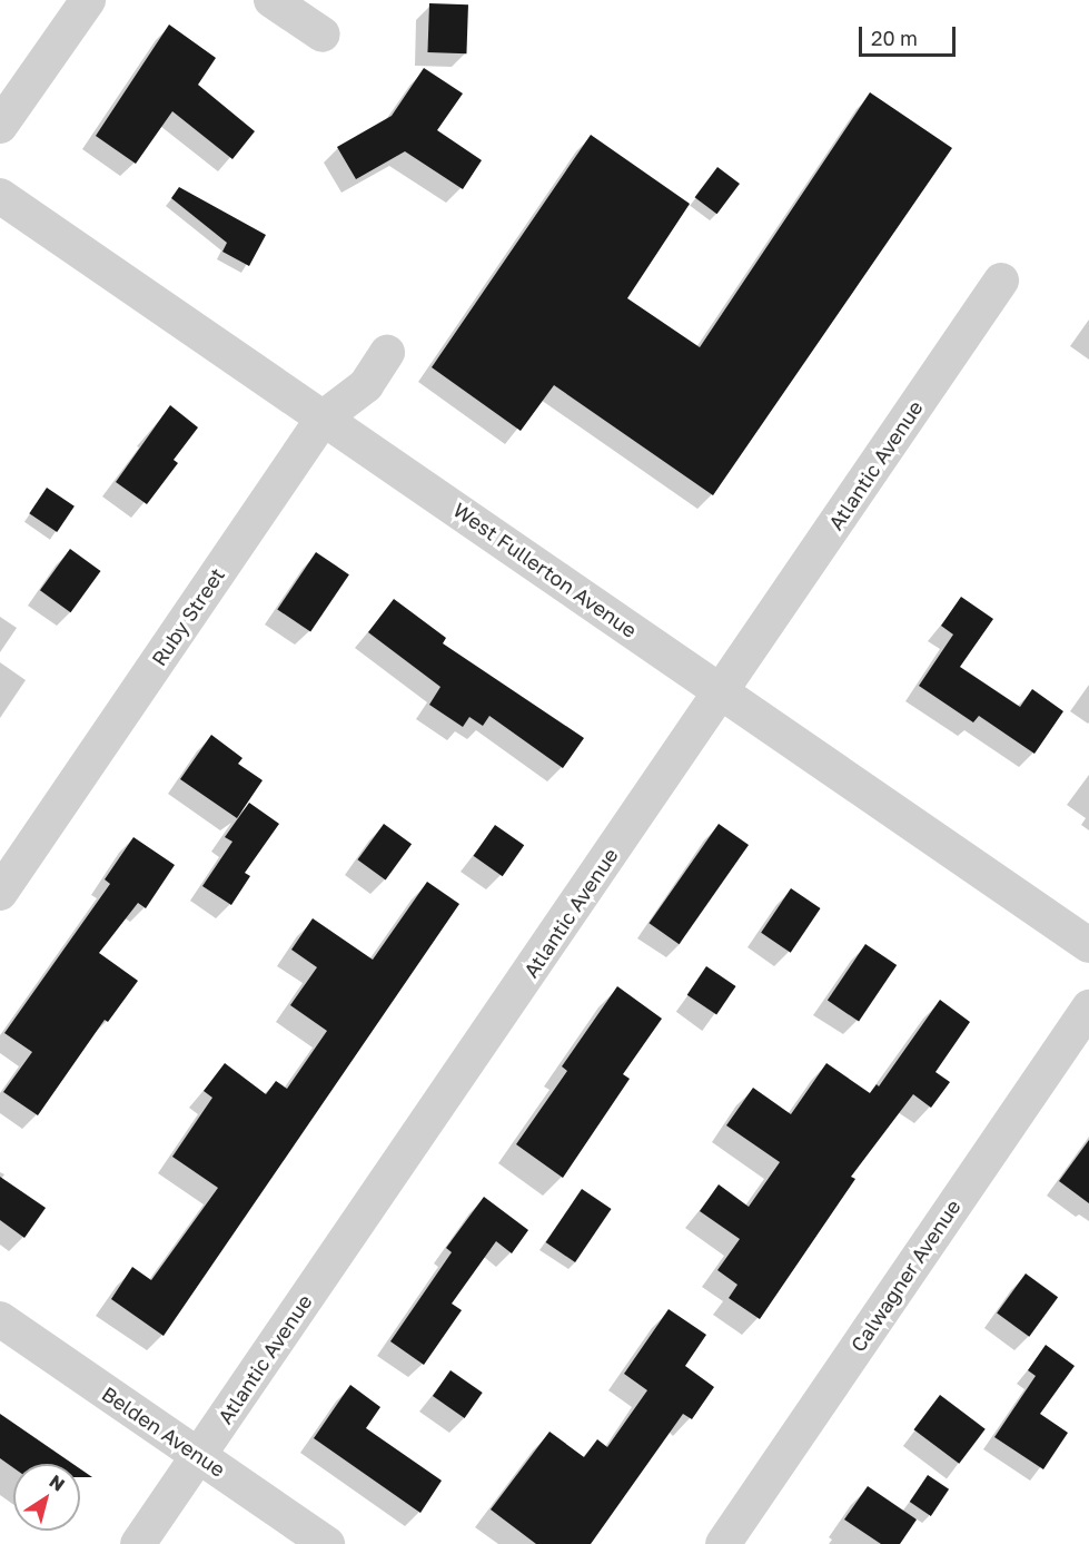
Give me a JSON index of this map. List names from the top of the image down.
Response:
{
  "streets": {
    "street": [
      "Atlantic Avenue",
      "West Fullerton Avenue",
      "Ruby Street",
      "Calwagner Avenue",
      "Belden Avenue"
    ]
  },
  "crossings": [
    ["Atlantic Avenue", "West Fullerton Avenue"],
    ["Atlantic Avenue", "Belden Avenue"],
    ["West Fullerton Avenue", "Ruby Street"]
  ],
  "scale_bar": "20 m",
  "north": "top right"
}
